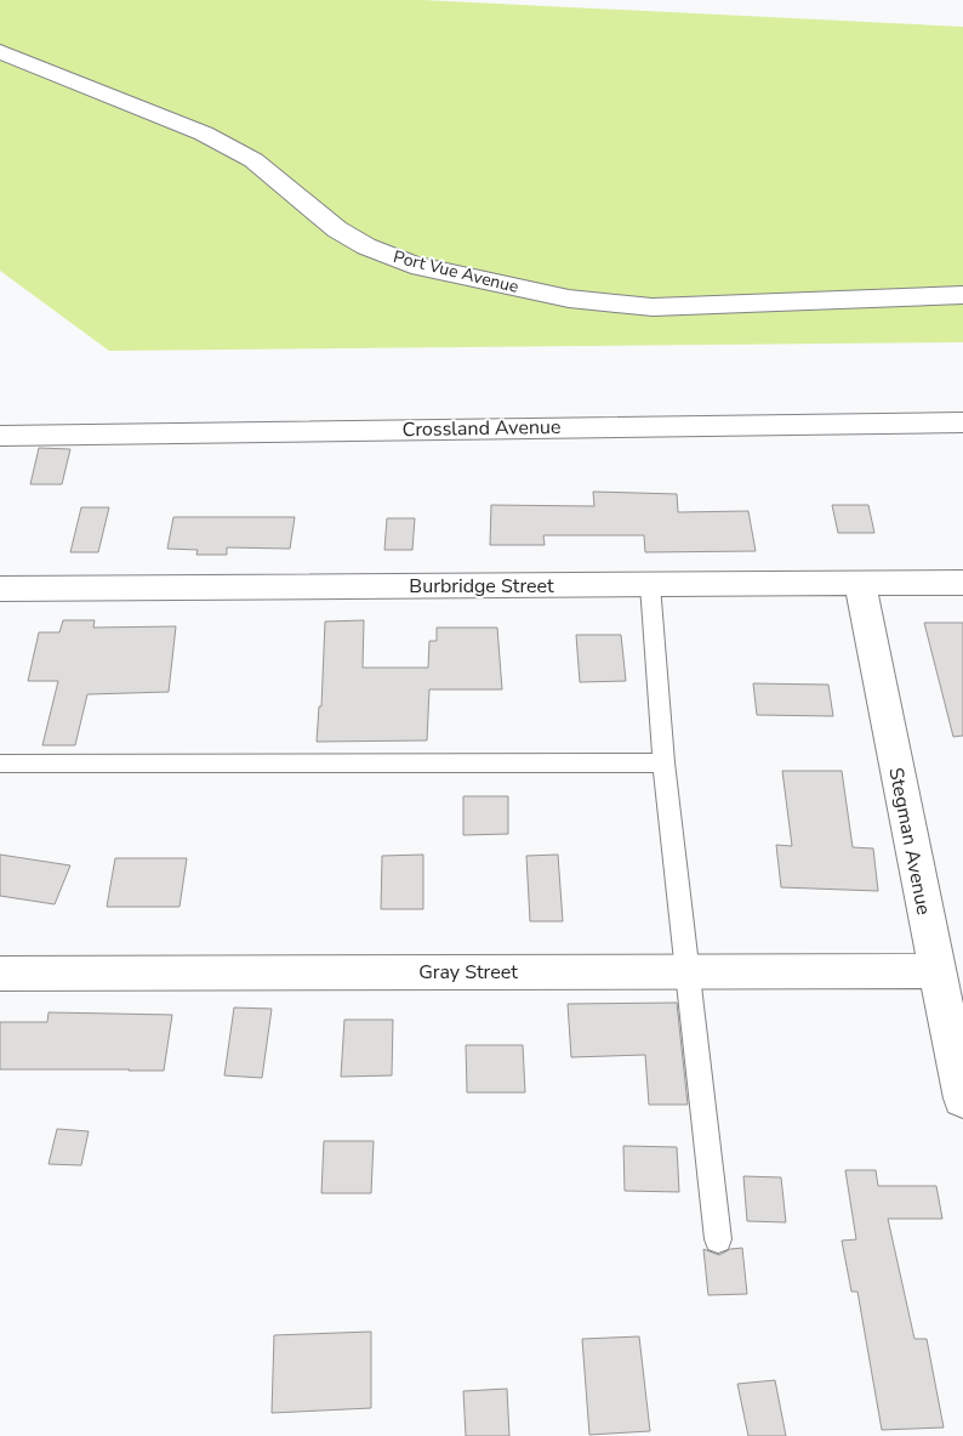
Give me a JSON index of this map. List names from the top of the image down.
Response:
{
  "streets": {
    "street": [
      "Port Vue Avenue",
      "Crossland Avenue",
      "Burbridge Street",
      "Stegman Avenue",
      "Gray Street"
    ]
  },
  "crossings": [
    ["Burbridge Street", "Stegman Avenue"],
    ["Stegman Avenue", "Gray Street"]
  ]
}
